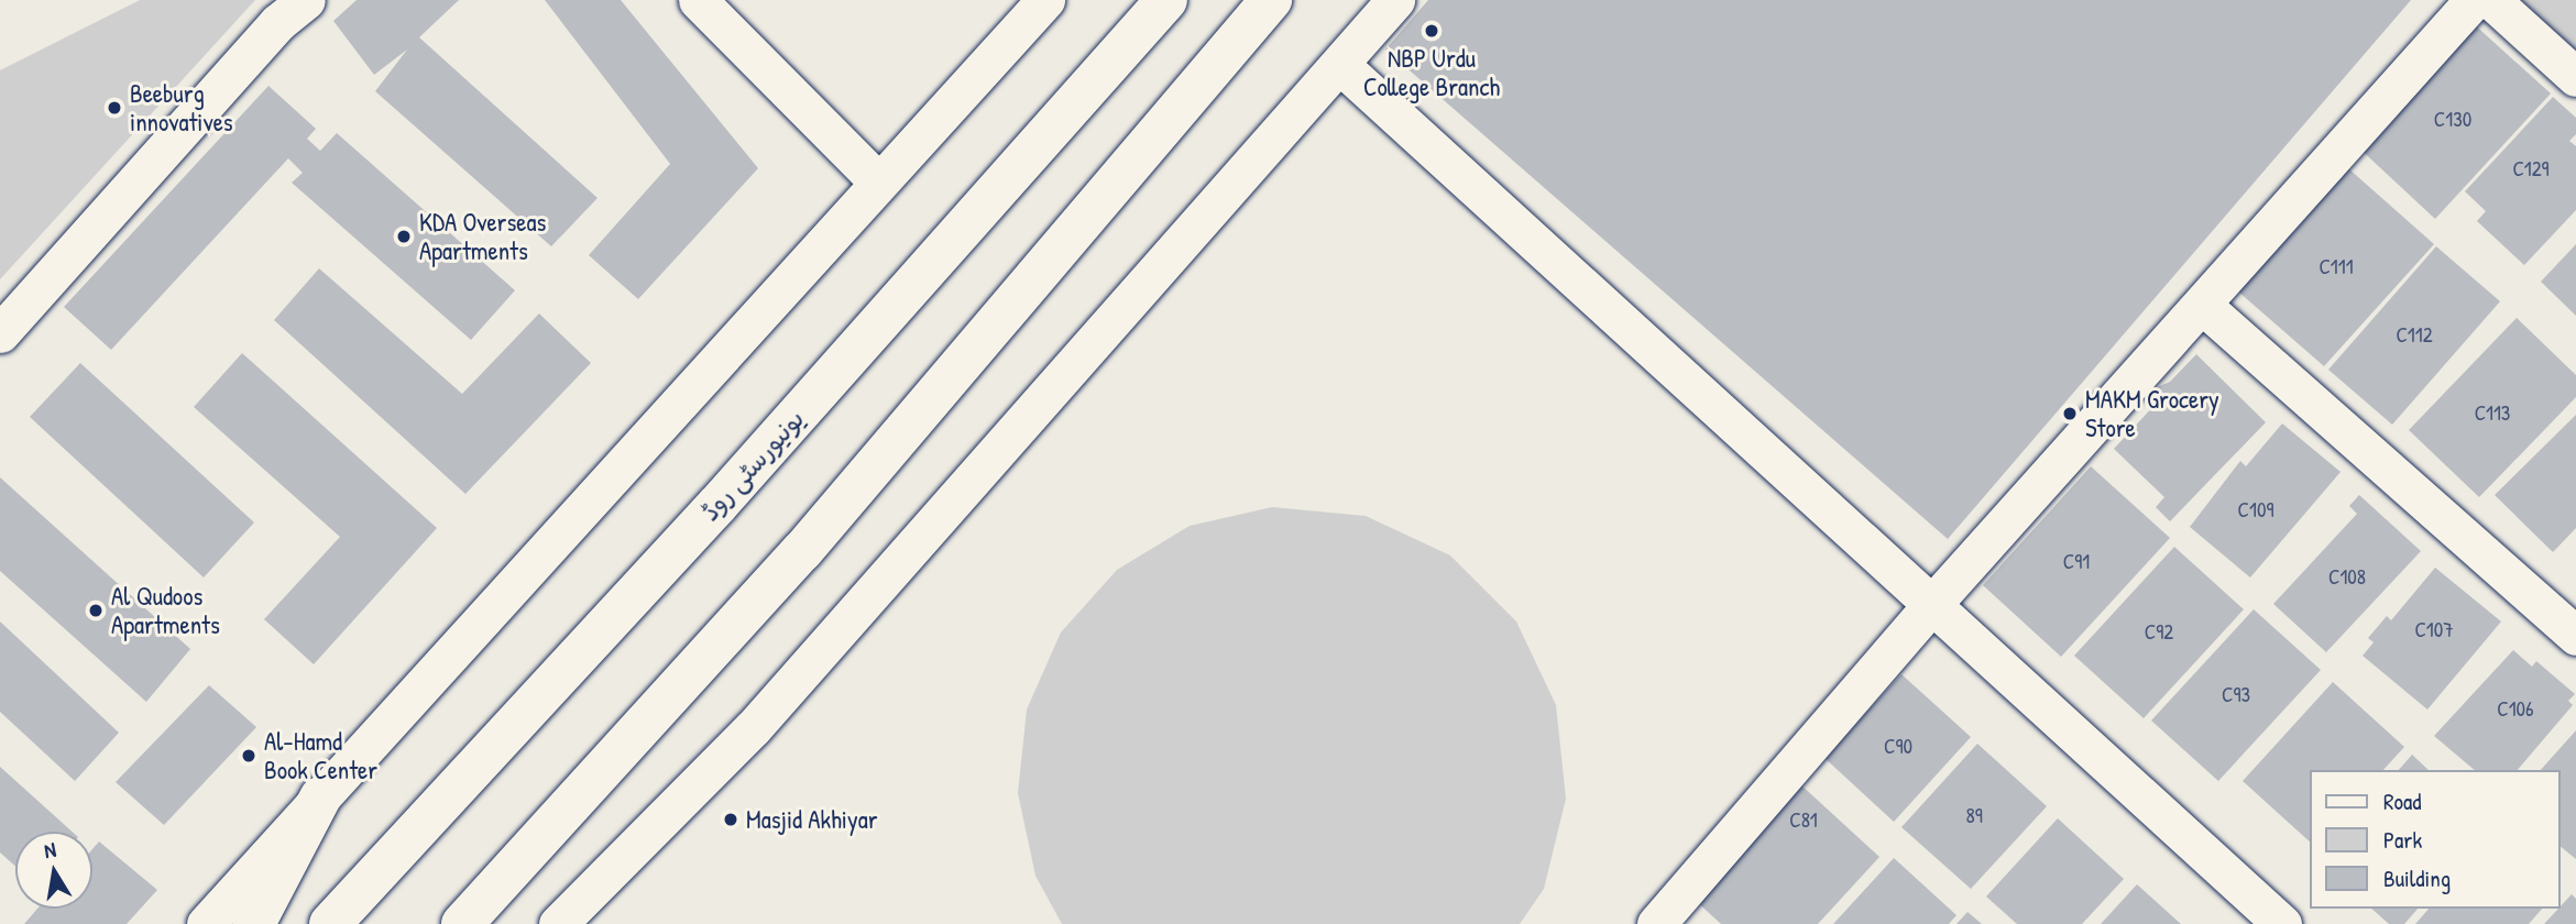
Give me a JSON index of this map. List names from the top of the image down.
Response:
{
  "streets": {
    "main road": ["یونیورسٹی روڈ"]
  },
  "places": [
    "NBP Urdu College Branch",
    "Beeburg innovatives",
    "KDA Overseas Apartments",
    "MAKM Grocery Store",
    "Al Qudoos Apartments",
    "Al-Hamd Book Center",
    "Masjid Akhiyar"
  ],
  "house_numbers": [
    "C130",
    "C129",
    "C111",
    "C112",
    "C113",
    "C109",
    "C91",
    "C108",
    "C107",
    "C92",
    "C93",
    "C106",
    "C90",
    "89",
    "C81"
  ],
  "legend": ["Road", "Park", "Building"],
  "north": "top"
}
